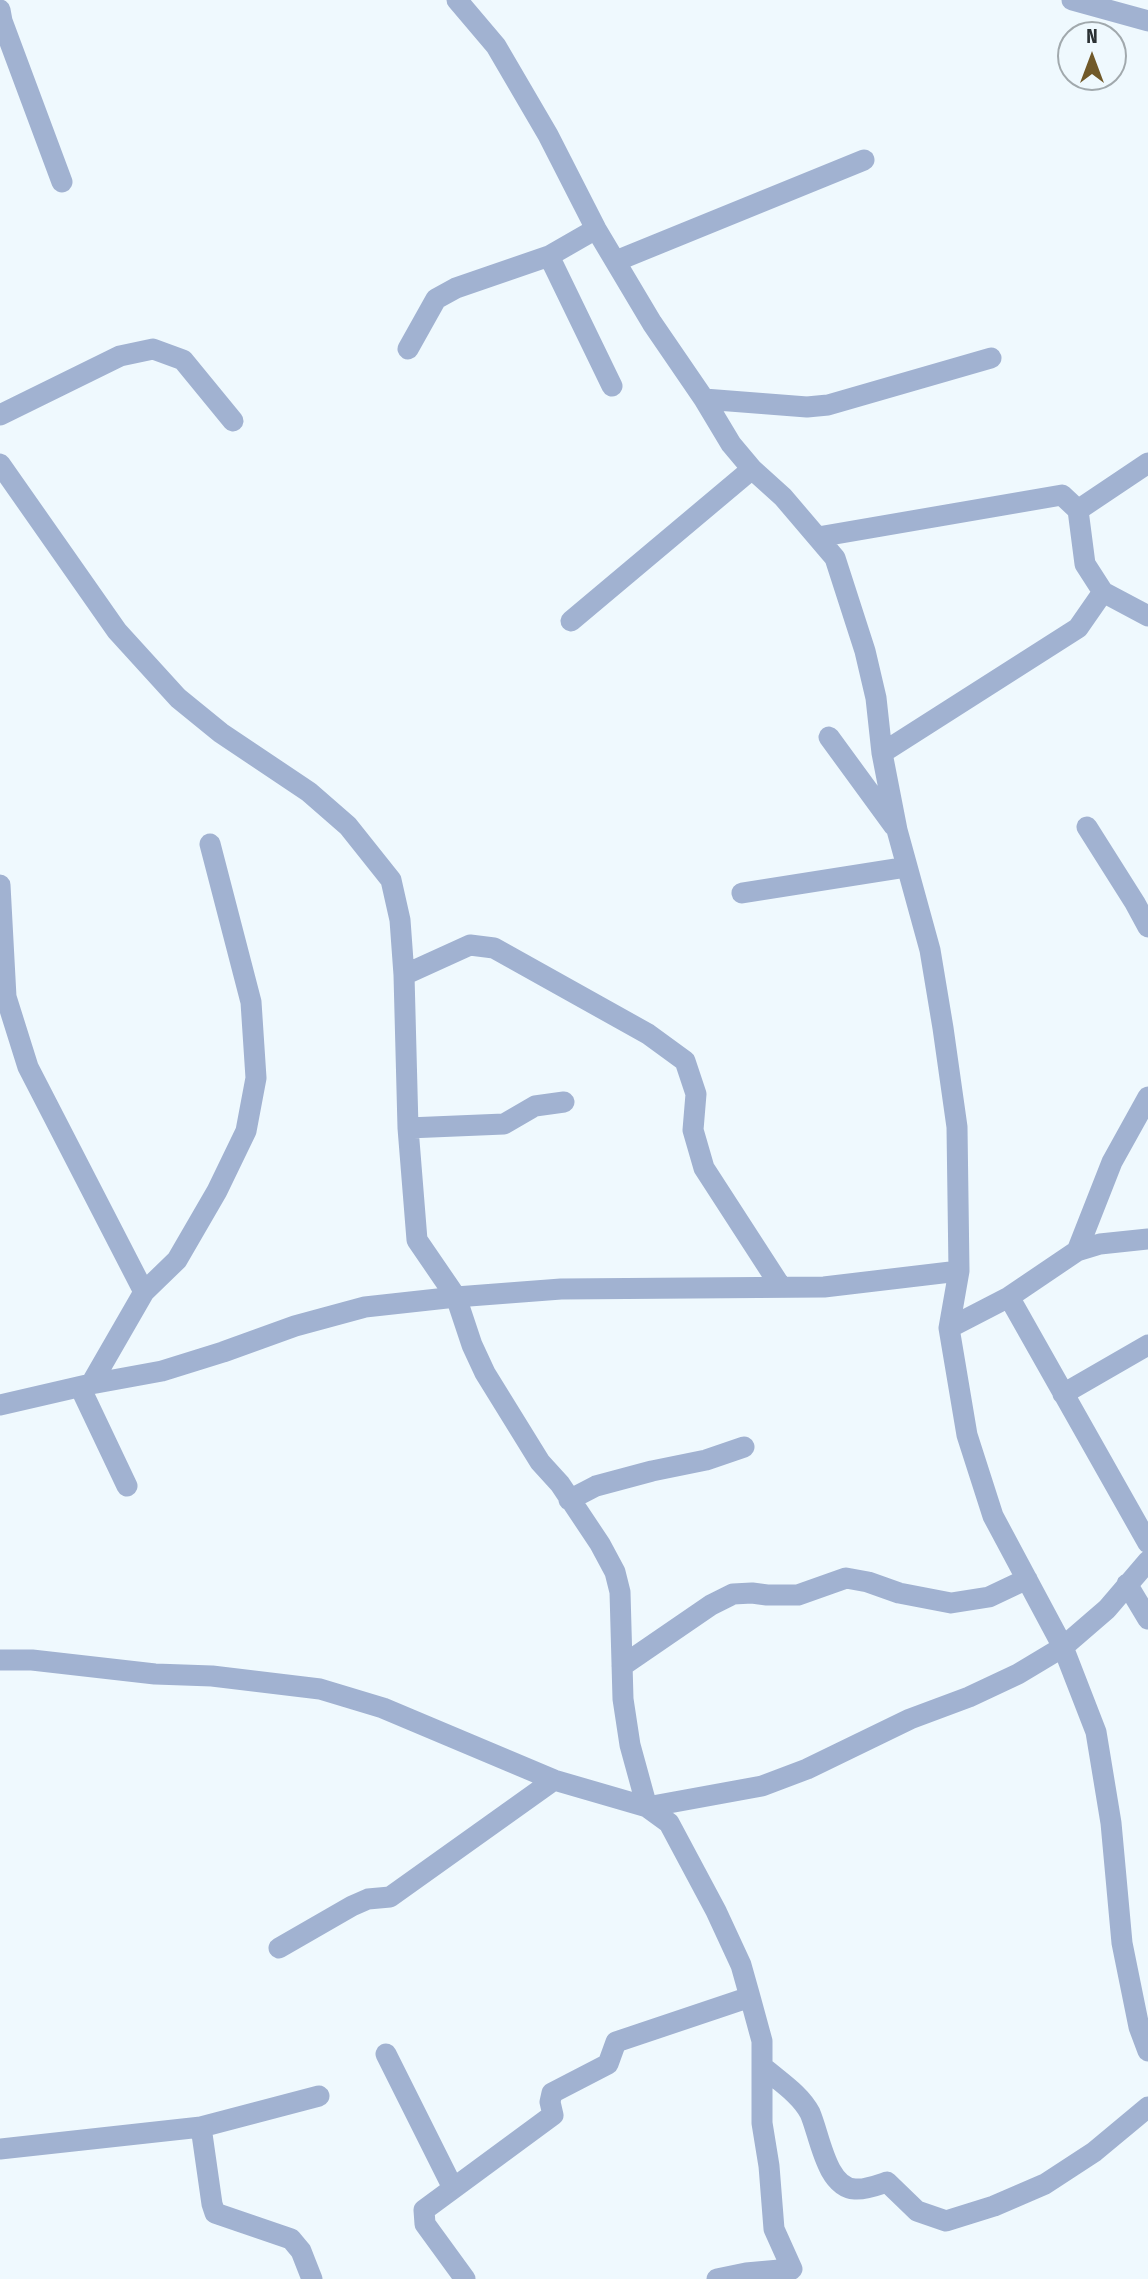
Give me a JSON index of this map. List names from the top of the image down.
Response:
{
  "north": "top"
}
